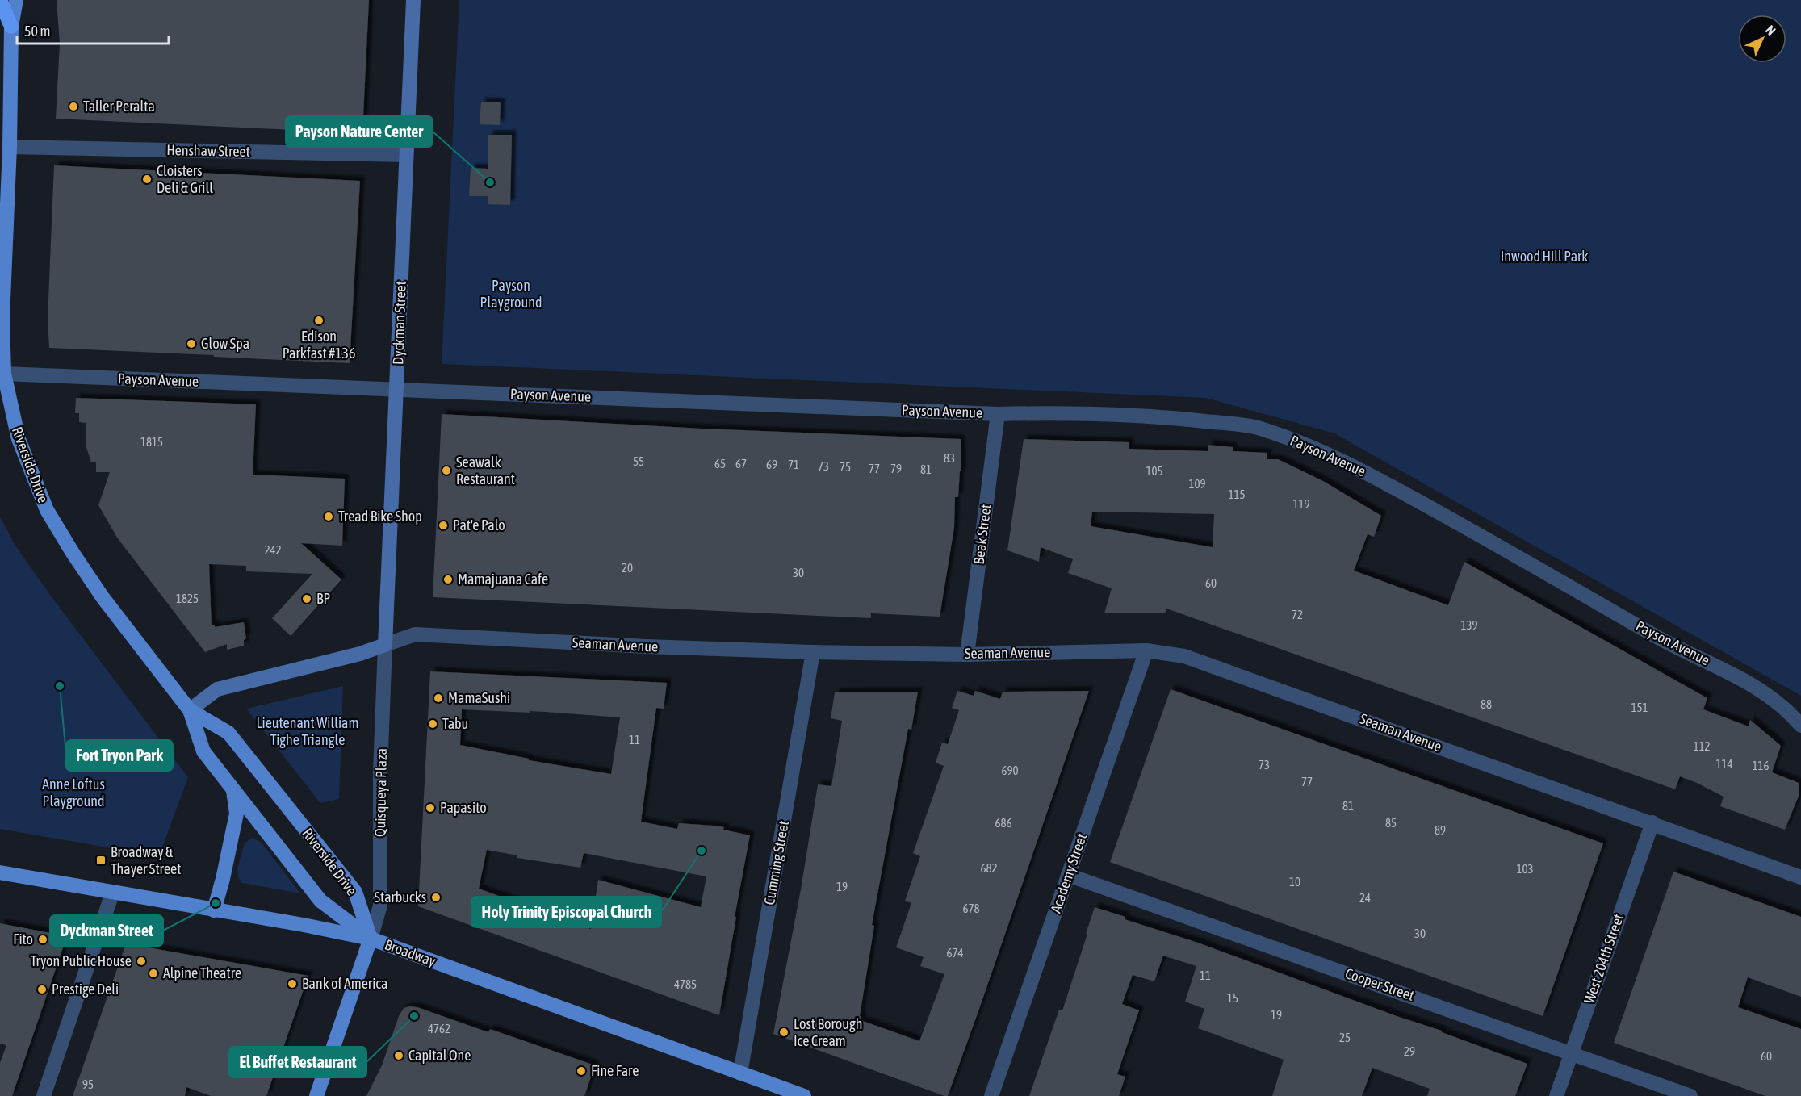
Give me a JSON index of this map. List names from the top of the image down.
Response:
{
  "streets": {
    "main road": [
      "Dyckman Street",
      "Riverside Drive",
      "Seaman Avenue",
      "Broadway"
    ],
    "street": [
      "Henshaw Street",
      "Payson Avenue",
      "Beak Street",
      "Quisqueya Plaza",
      "Cumming Street",
      "Academy Street",
      "West 204th Street",
      "Cooper Street"
    ]
  },
  "crossings": [
    ["Henshaw Street", "Dyckman Street"],
    ["Henshaw Street", "Riverside Drive"],
    ["Dyckman Street", "Payson Avenue"],
    ["Dyckman Street", "Seaman Avenue"],
    ["Dyckman Street", "Quisqueya Plaza"],
    ["Payson Avenue", "Riverside Drive"],
    ["Payson Avenue", "Beak Street"],
    ["Riverside Drive", "Seaman Avenue"],
    ["Riverside Drive", "Quisqueya Plaza"],
    ["Riverside Drive", "Broadway"],
    ["Beak Street", "Seaman Avenue"],
    ["Seaman Avenue", "Quisqueya Plaza"],
    ["Seaman Avenue", "Cumming Street"],
    ["Seaman Avenue", "Academy Street"],
    ["Seaman Avenue", "West 204th Street"],
    ["Quisqueya Plaza", "Broadway"],
    ["Cumming Street", "Broadway"],
    ["Academy Street", "Cooper Street"],
    ["West 204th Street", "Cooper Street"]
  ],
  "parks": [
    "Inwood Hill Park",
    "Payson Playground",
    "Lieutenant William Tighe Triangle",
    "Anne Loftus Playground"
  ],
  "places": {
    "other": [
      "Taller Peralta",
      "Cloisters Deli & Grill",
      "Payson Nature Center",
      "Edison Parkfast #136",
      "Glow Spa",
      "Seawalk Restaurant",
      "Tread Bike Shop",
      "Pat'e Palo",
      "Mamajuana Cafe",
      "BP",
      "Fort Tryon Park",
      "MamaSushi",
      "Tabu",
      "Papasito",
      "Holy Trinity Episcopal Church",
      "Starbucks",
      "Dyckman Street",
      "Fito",
      "Tryon Public House",
      "Alpine Theatre",
      "Bank of America",
      "Prestige Deli",
      "El Buffet Restaurant",
      "Lost Borough Ice Cream",
      "Capital One",
      "Fine Fare"
    ],
    "transit": ["Broadway & Thayer Street"]
  },
  "house_numbers": [
    "1815",
    "83",
    "55",
    "65",
    "67",
    "69",
    "71",
    "73",
    "75",
    "77",
    "79",
    "81",
    "105",
    "109",
    "115",
    "119",
    "242",
    "20",
    "30",
    "60",
    "1825",
    "72",
    "139",
    "88",
    "151",
    "11",
    "112",
    "114",
    "73",
    "116",
    "690",
    "77",
    "81",
    "686",
    "85",
    "89",
    "682",
    "103",
    "10",
    "19",
    "24",
    "678",
    "30",
    "674",
    "11",
    "4785",
    "15",
    "19",
    "4762",
    "25",
    "29",
    "60",
    "95"
  ],
  "scale_bar": "50 m",
  "north": "top right"
}
